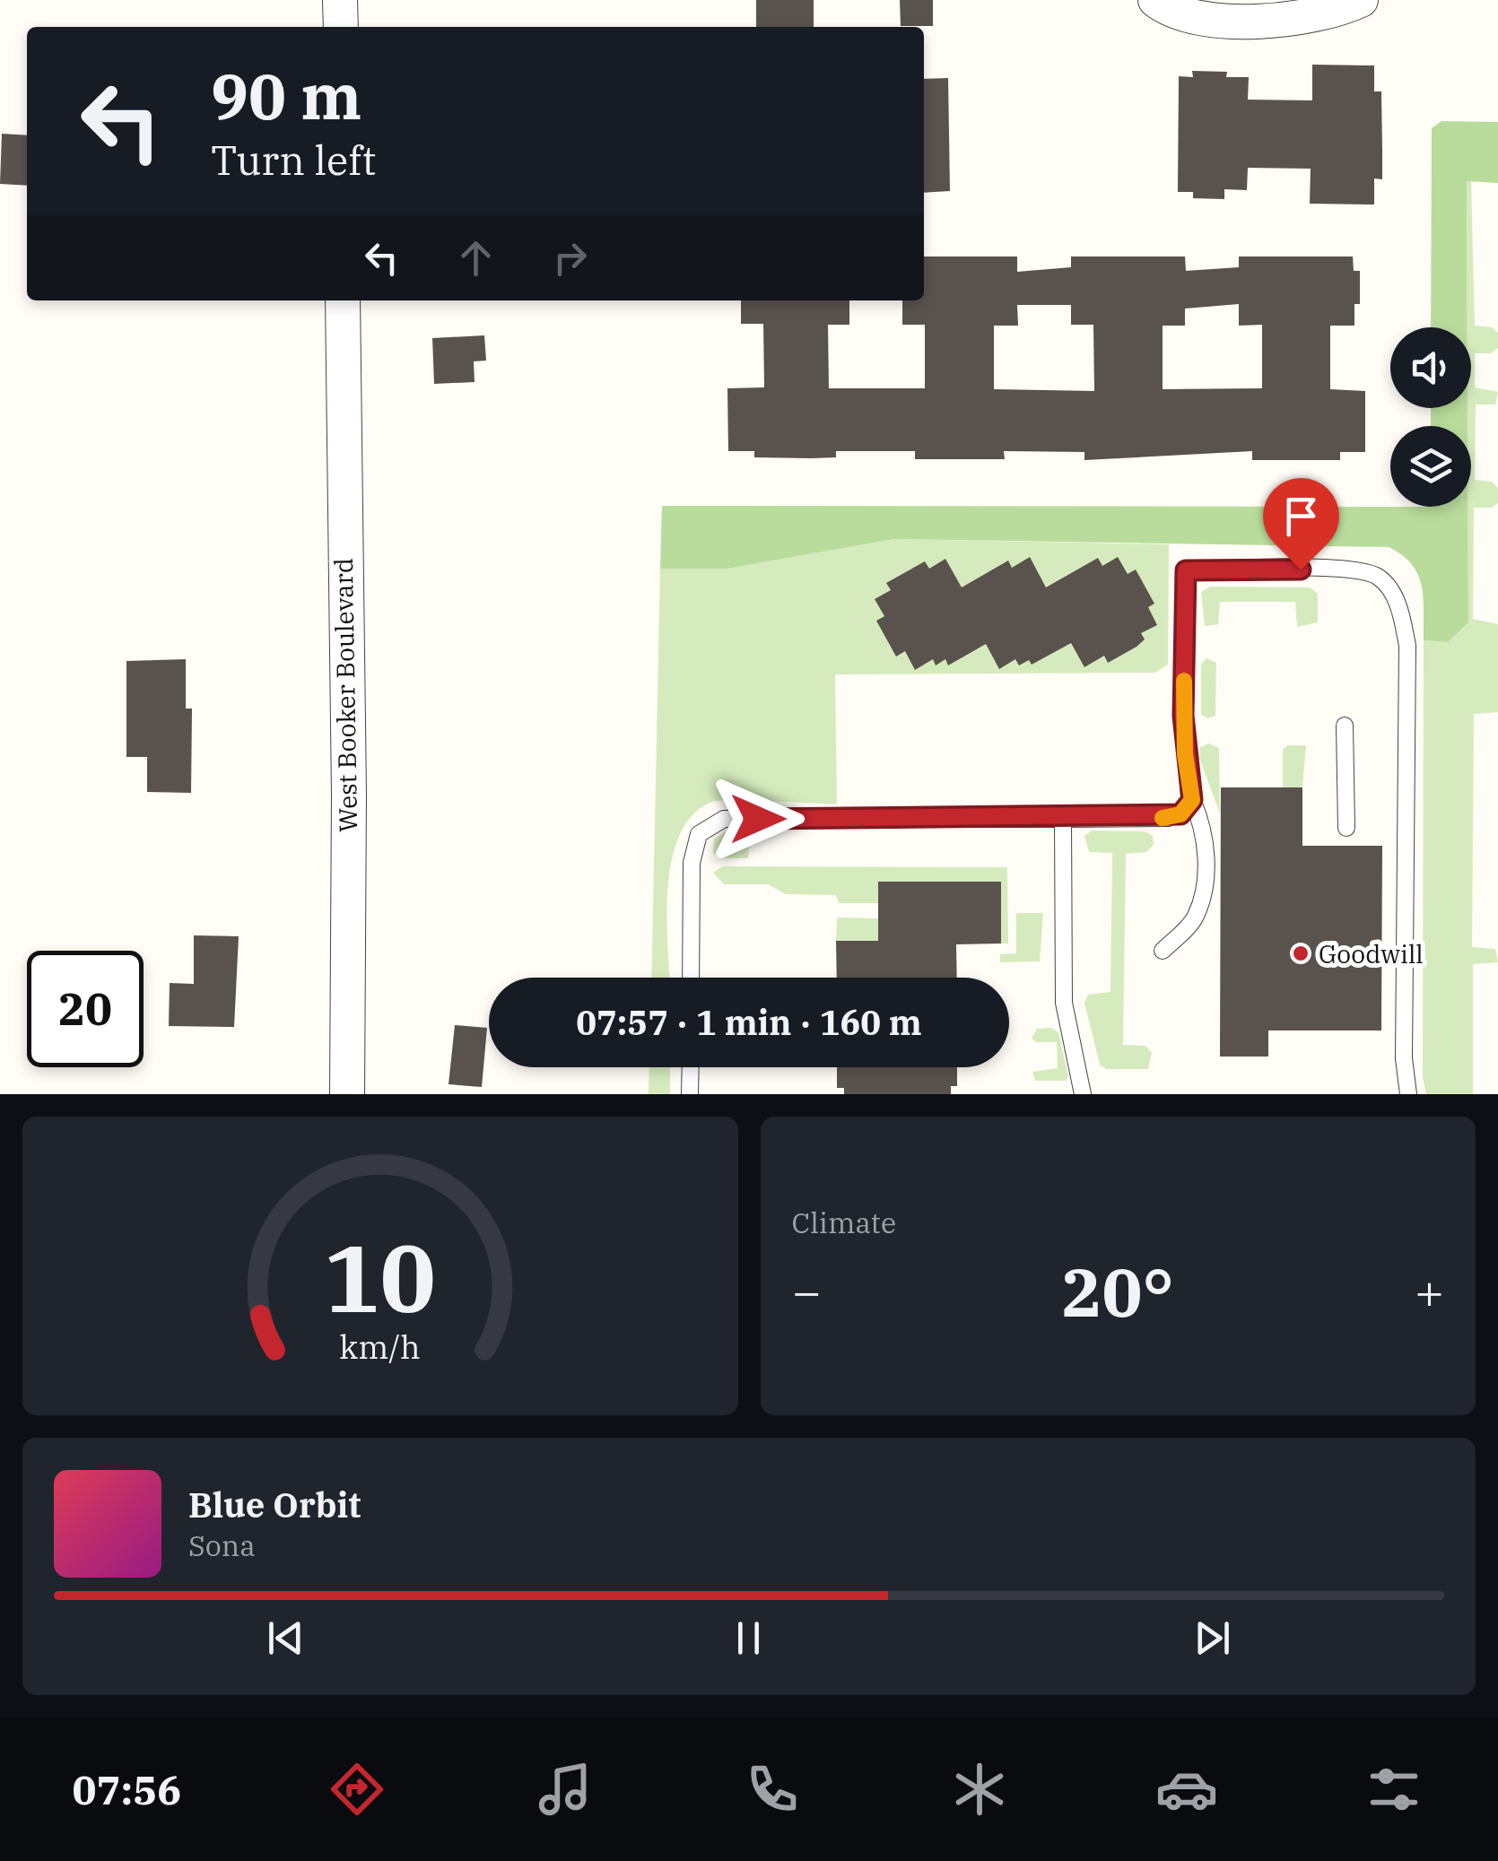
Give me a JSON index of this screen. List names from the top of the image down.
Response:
{
  "streets": {
    "street": ["West Booker Boulevard"]
  },
  "places": ["Goodwill"],
  "page": {
    "turn": ["90 m", "Turn left"],
    "limit": "20",
    "trip": "07:57 · 1 min · 160 m",
    "tile": "Climate",
    "heat": ["−", "20°", "+"],
    "song": ["Blue Orbit", "Sona"],
    "tabs": "07:56",
    "gauge": ["10", "km/h"]
  }
}
